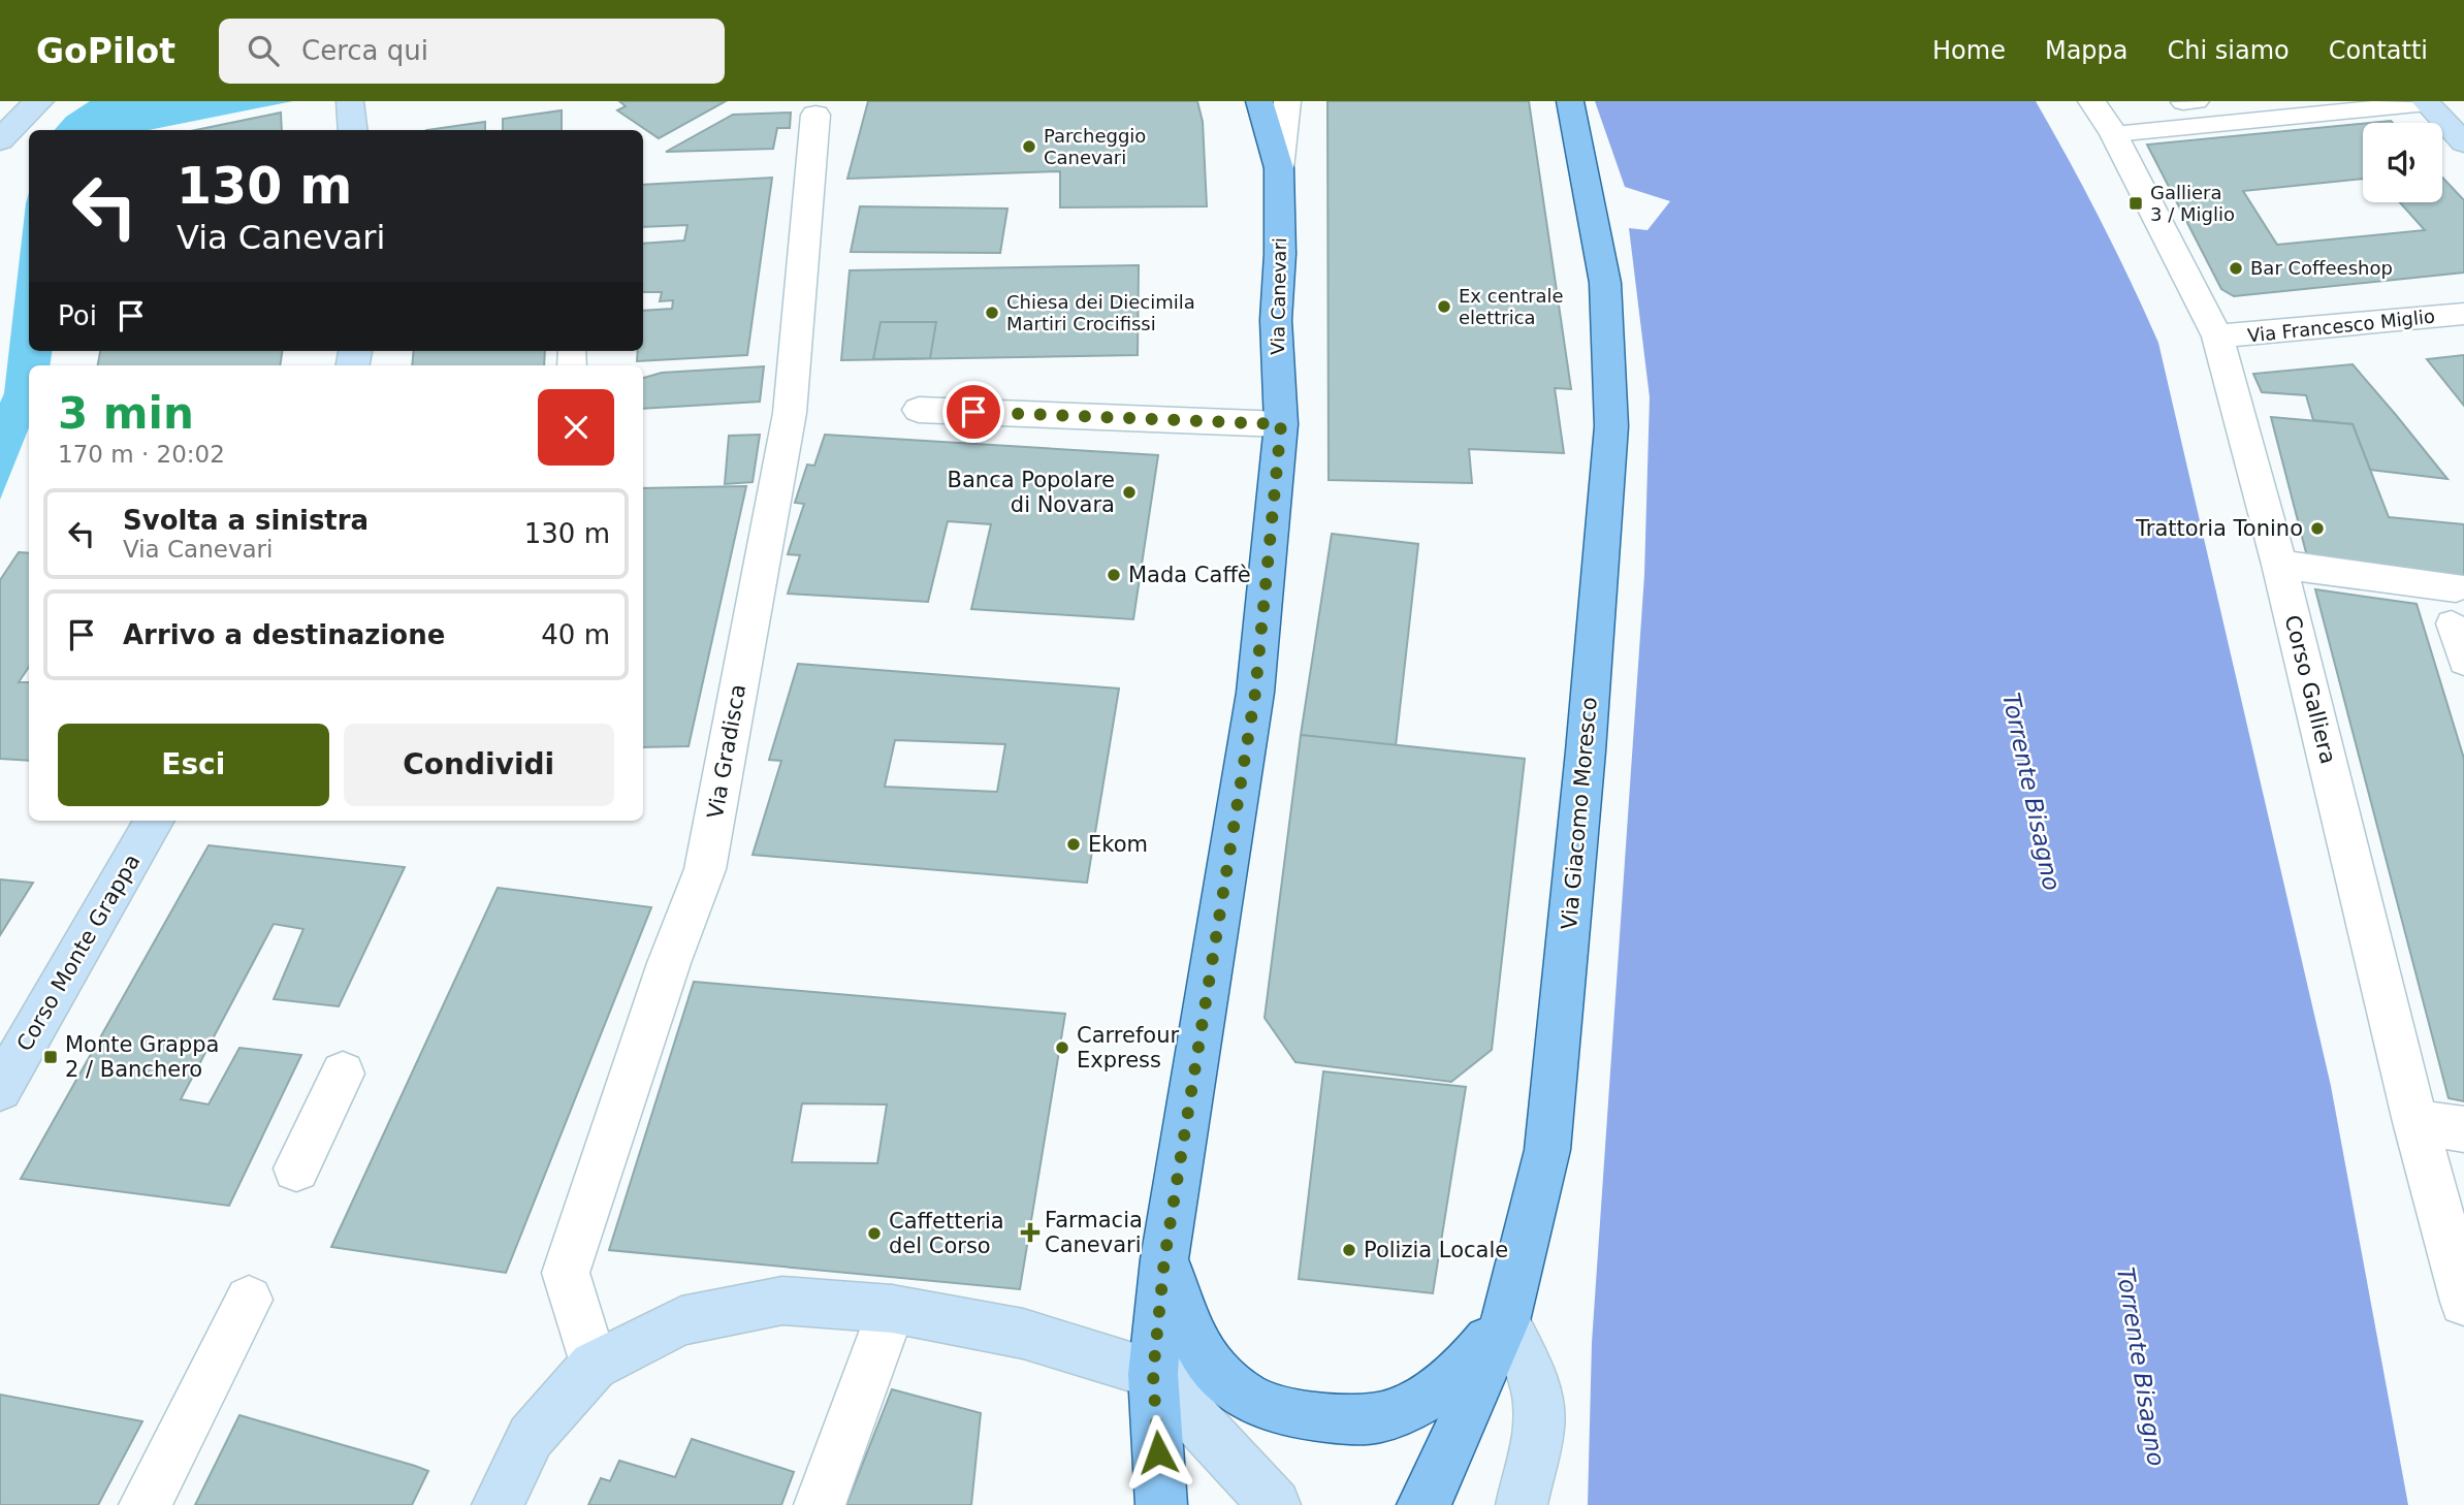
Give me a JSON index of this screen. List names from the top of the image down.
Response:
{
  "streets": {
    "main road": ["Via Canevari", "Via Giacomo Moresco"],
    "street": [
      "Via Francesco Miglio",
      "Corso Galliera",
      "Via Gradisca",
      "Corso Monte Grappa"
    ]
  },
  "crossings": [
    ["Via Francesco Miglio", "Corso Galliera"]
  ],
  "water": ["Torrente Bisagno"],
  "places": {
    "other": [
      "Parcheggio Canevari",
      "Bar Coffeeshop",
      "Ex centrale elettrica",
      "Chiesa dei Diecimila Martiri Crocifissi",
      "Banca Popolare di Novara",
      "Trattoria Tonino",
      "Mada Caffè",
      "Ekom",
      "Carrefour Express",
      "Caffetteria del Corso",
      "Polizia Locale"
    ],
    "transit": ["Galliera 3 / Miglio", "Monte Grappa 2 / Banchero"],
    "health": ["Farmacia Canevari"]
  },
  "page": {
    "header": "GoPilot",
    "search": "Cerca qui",
    "nav": [
      "Home",
      "Mappa",
      "Chi siamo",
      "Contatti"
    ],
    "turn": ["130 m", "Via Canevari"],
    "then": "Poi",
    "heading": ["3 min", "170 m · 20:02"],
    "list": [
      {
        "name": "Svolta a sinistra",
        "note": "Via Canevari",
        "value": "130 m"
      },
      {
        "name": "Arrivo a destinazione",
        "value": "40 m"
      }
    ],
    "buttons": ["Esci", "Condividi"]
  }
}
